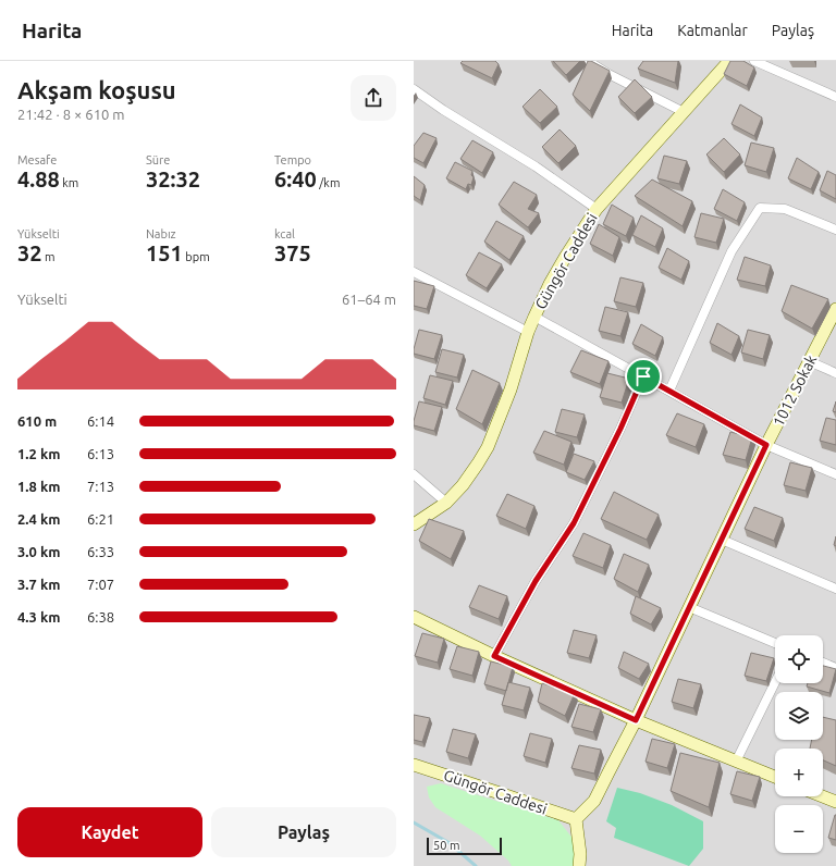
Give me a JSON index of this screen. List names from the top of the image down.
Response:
{
  "streets": {
    "street": ["Güngör Caddesi", "1012 Sokak"]
  },
  "crossings": [
    ["Güngör Caddesi", "1012 Sokak"]
  ],
  "scale_bar": "50 m",
  "page": {
    "header": "Harita",
    "nav": ["Harita", "Katmanlar", "Paylaş"],
    "heading": ["Akşam koşusu", "21:42 · 8 × 610 m"],
    "stats": [
      ["Mesafe", "4.88 km"],
      ["Süre", "32:32"],
      ["Tempo", "6:40 /km"],
      ["Yükselti", "32 m"],
      ["Nabız", "151 bpm"],
      ["kcal", "375"]
    ],
    "chart": ["Yükselti", "61–64 m"],
    "list": [
      {
        "name": "610 m",
        "note": "6:14"
      },
      {
        "name": "1.2 km",
        "note": "6:13"
      },
      {
        "name": "1.8 km",
        "note": "7:13"
      },
      {
        "name": "2.4 km",
        "note": "6:21"
      },
      {
        "name": "3.0 km",
        "note": "6:33"
      },
      {
        "name": "3.7 km",
        "note": "7:07"
      },
      {
        "name": "4.3 km",
        "note": "6:38"
      }
    ],
    "map_buttons": ["+", "−"],
    "buttons": ["Kaydet", "Paylaş"],
    "scale": "50 m"
  }
}
